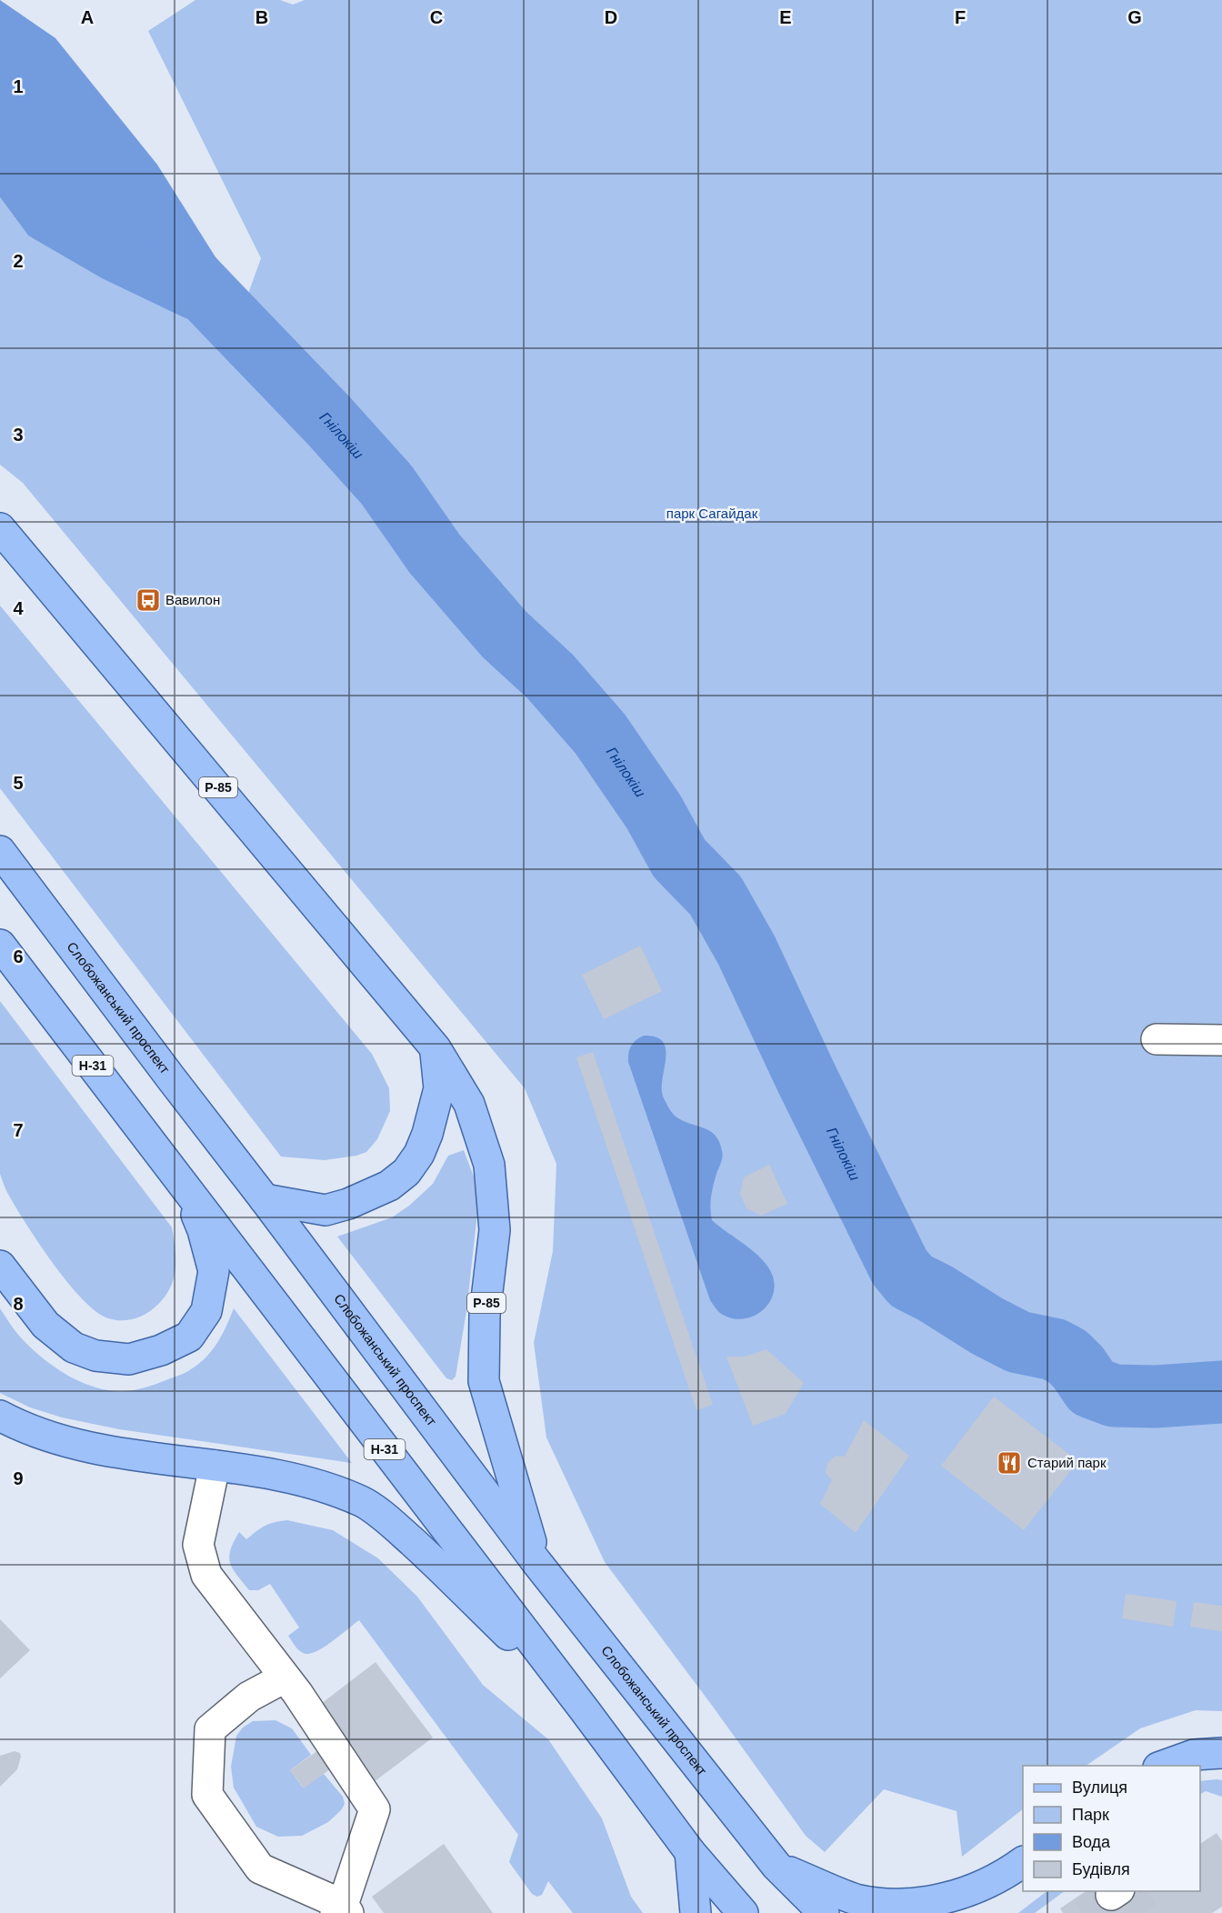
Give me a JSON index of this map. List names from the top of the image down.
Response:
{
  "streets": {
    "main road": ["Р-85", "Слобожанський проспект", "Н-31"]
  },
  "crossings": [
    ["Р-85", "Слобожанський проспект"]
  ],
  "water": ["Гнілокіш"],
  "parks": ["парк Сагайдак"],
  "places": {
    "bus stop": ["Вавилон"],
    "restaurant": ["Старий парк"]
  },
  "legend": [
    "Вулиця",
    "Парк",
    "Вода",
    "Будівля"
  ],
  "grid": {
    "columns": [
      "A",
      "B",
      "C",
      "D",
      "E",
      "F",
      "G"
    ],
    "rows": [
      "1",
      "2",
      "3",
      "4",
      "5",
      "6",
      "7",
      "8",
      "9"
    ]
  }
}
